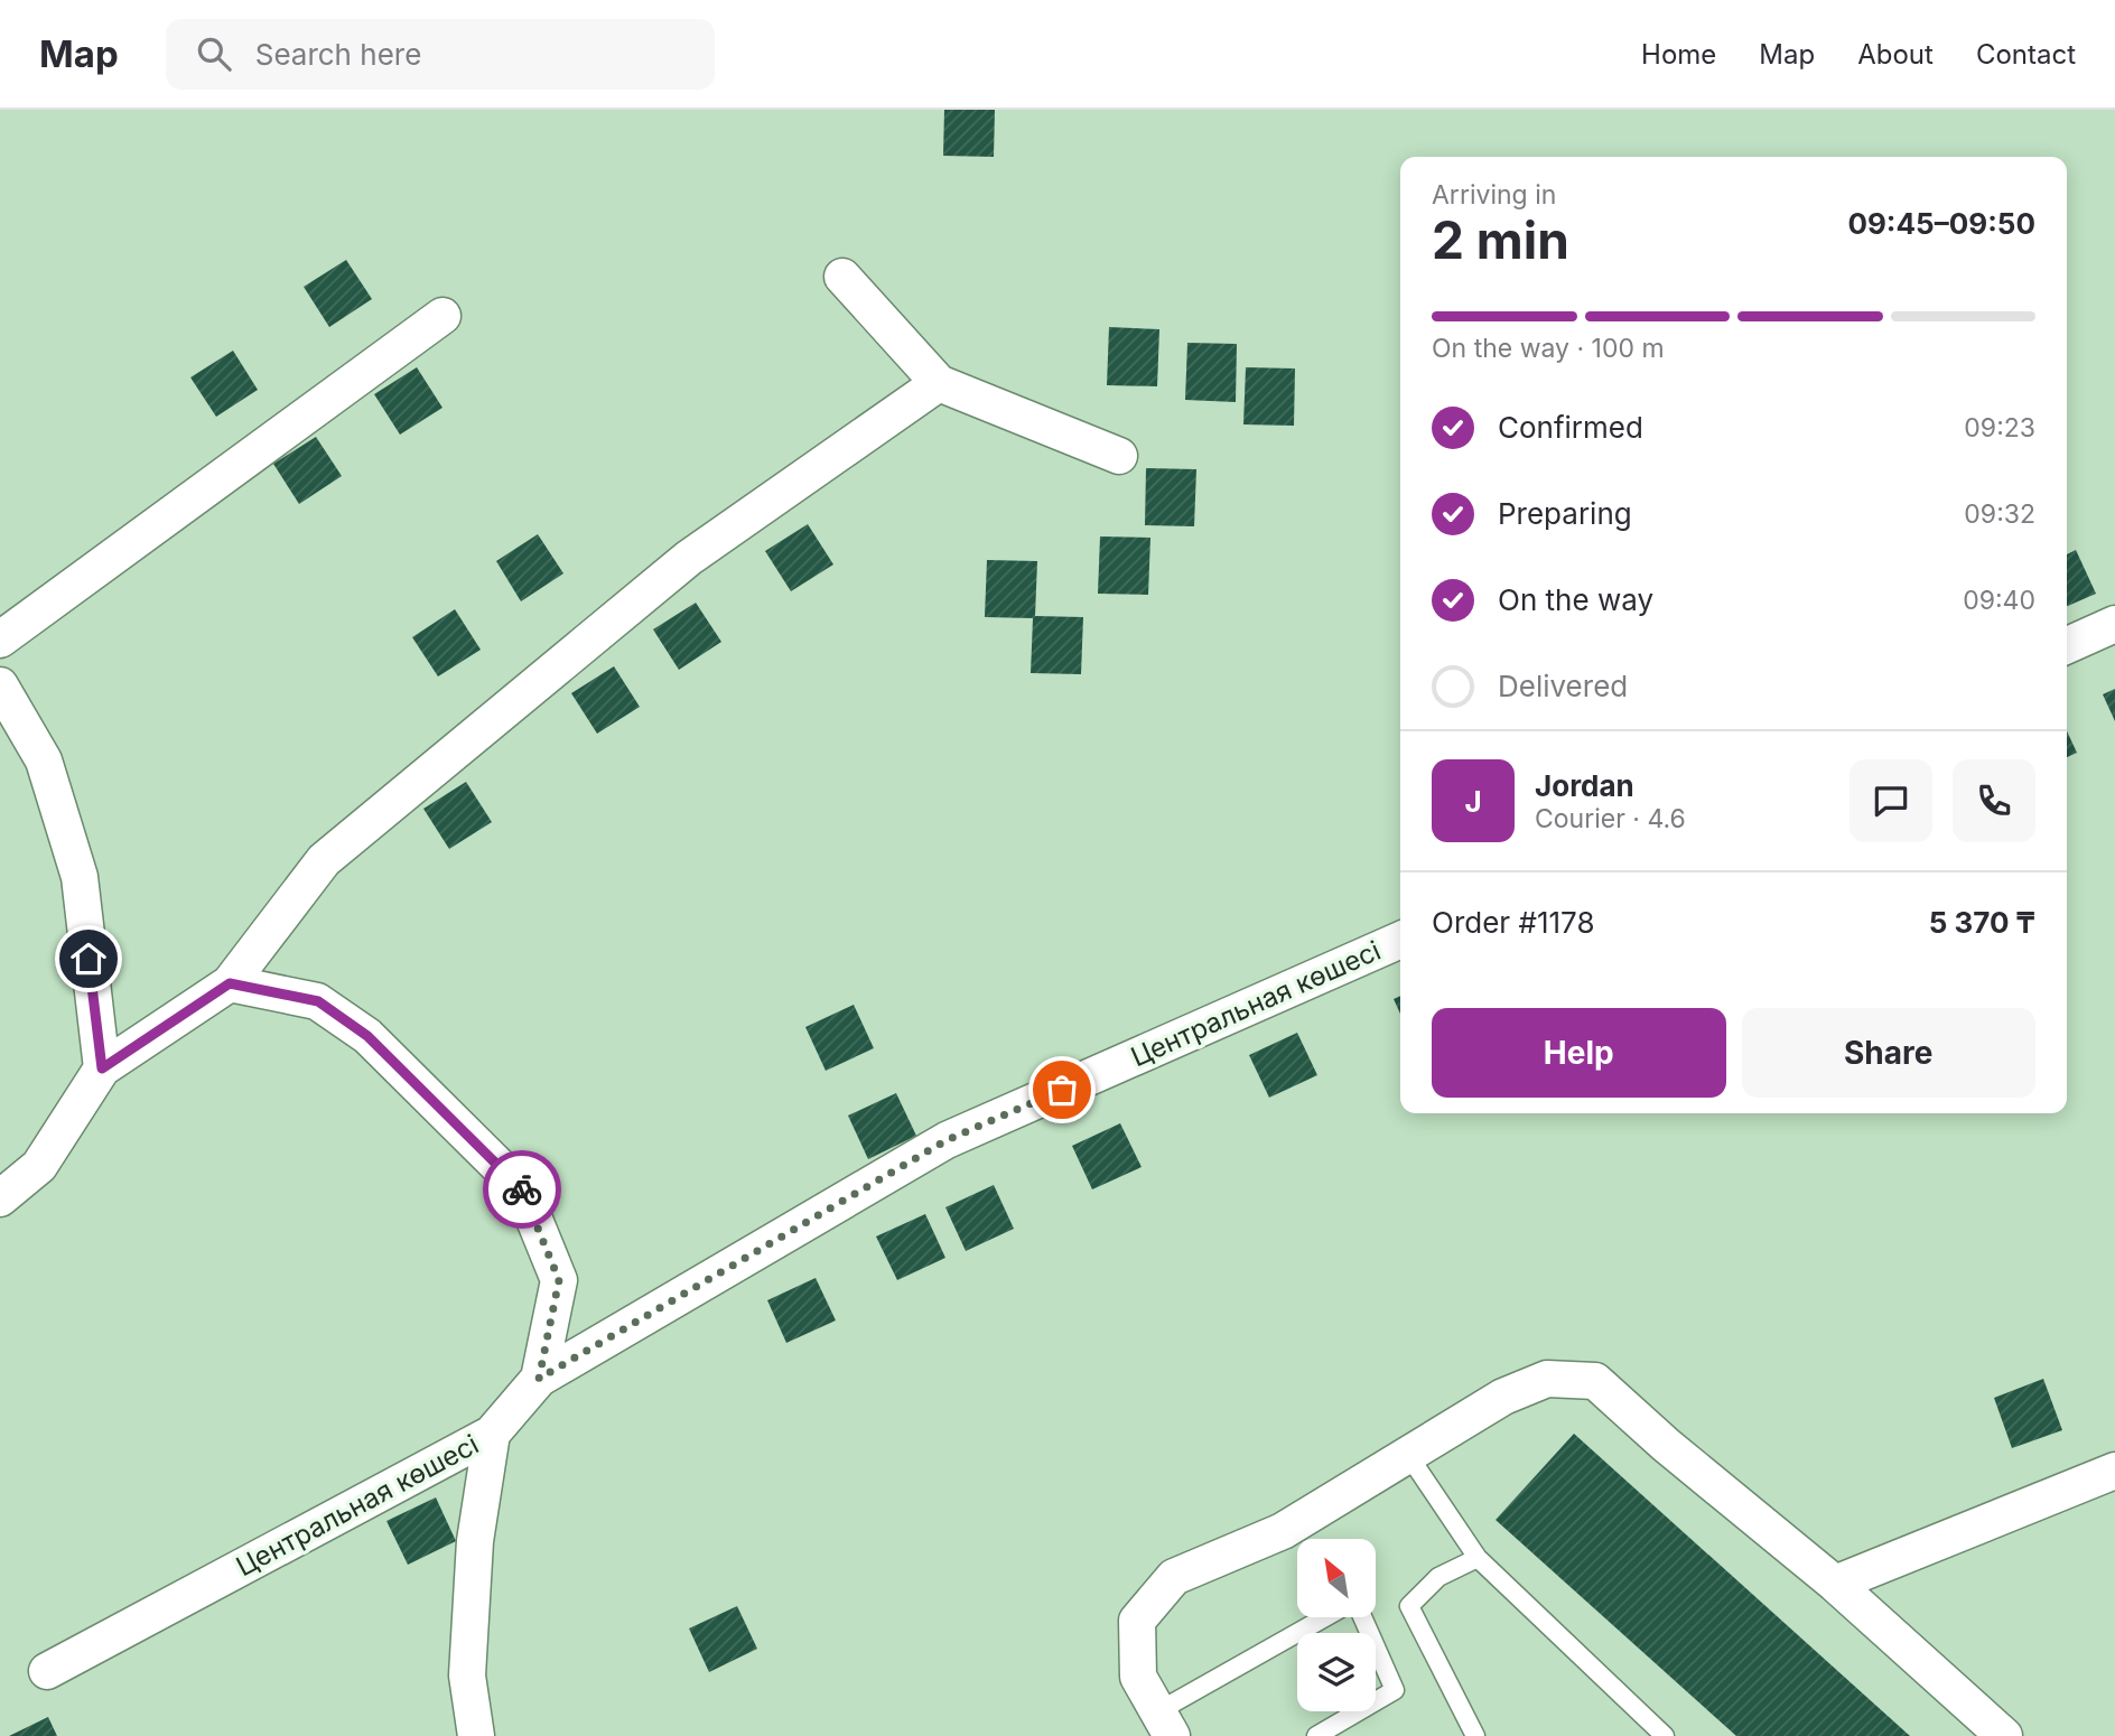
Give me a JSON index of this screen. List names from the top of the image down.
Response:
{
  "streets": {
    "street": ["Центральная көшесі"]
  },
  "north": "top left",
  "page": {
    "header": "Map",
    "search": "Search here",
    "nav": [
      "Home",
      "Map",
      "About",
      "Contact"
    ],
    "heading": ["2 min", "Arriving in", "09:45–09:50"],
    "panel": [
      "Jordan",
      "Courier · 4.6",
      "Order #1178",
      "5 370 ₸"
    ],
    "bar": "On the way · 100 m",
    "list": [
      ["Confirmed", "09:23"],
      ["Preparing", "09:32"],
      ["On the way", "09:40"],
      "Delivered"
    ],
    "round": "J",
    "buttons": ["Help", "Share"]
  }
}
